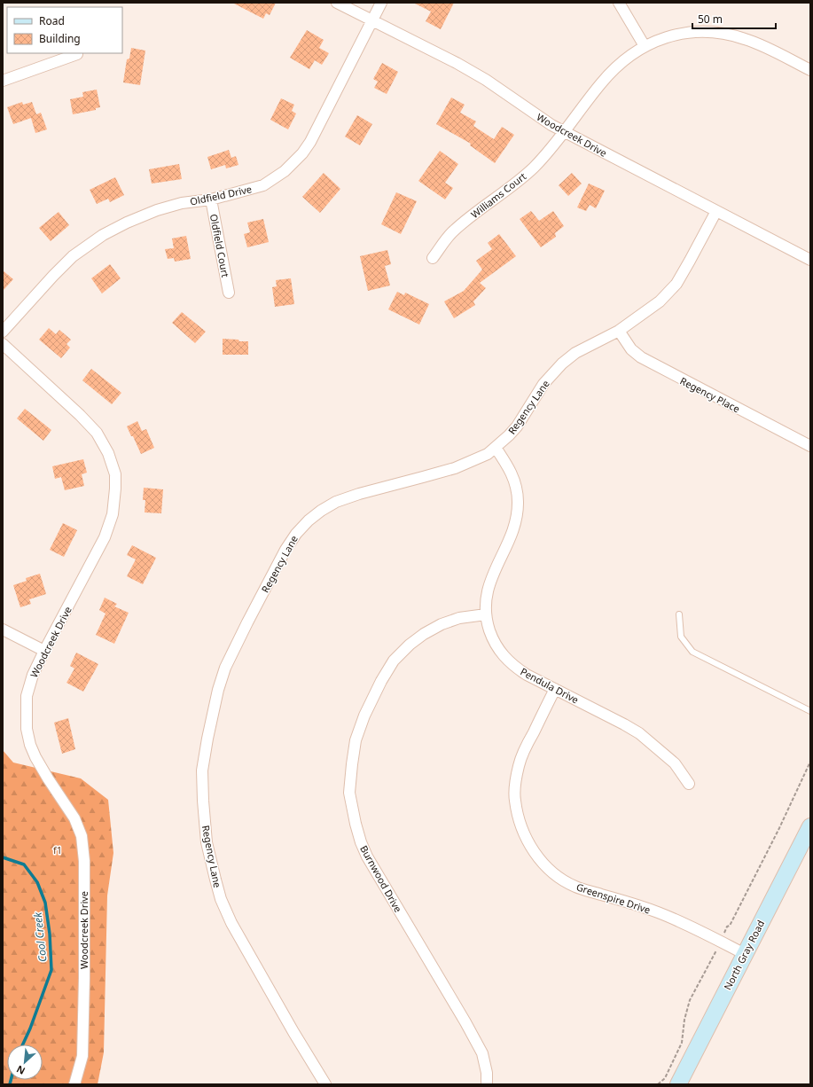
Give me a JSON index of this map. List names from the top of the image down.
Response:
{
  "streets": {
    "street": [
      "Woodcreek Drive",
      "Oldfield Drive",
      "Williams Court",
      "Oldfield Court",
      "Regency Place",
      "Regency Lane",
      "Pendula Drive",
      "Burnwood Drive",
      "Greenspire Drive",
      "North Gray Road"
    ]
  },
  "crossings": [
    ["Woodcreek Drive", "Oldfield Drive"],
    ["Woodcreek Drive", "Williams Court"],
    ["Woodcreek Drive", "Regency Lane"],
    ["Oldfield Drive", "Oldfield Court"],
    ["Regency Place", "Regency Lane"],
    ["Regency Lane", "Pendula Drive"],
    ["Pendula Drive", "Burnwood Drive"],
    ["Pendula Drive", "Greenspire Drive"],
    ["Greenspire Drive", "North Gray Road"]
  ],
  "water": ["Cool Creek"],
  "parks": ["f1"],
  "legend": ["Road", "Building"],
  "scale_bar": "50 m",
  "north": "bottom left"
}
